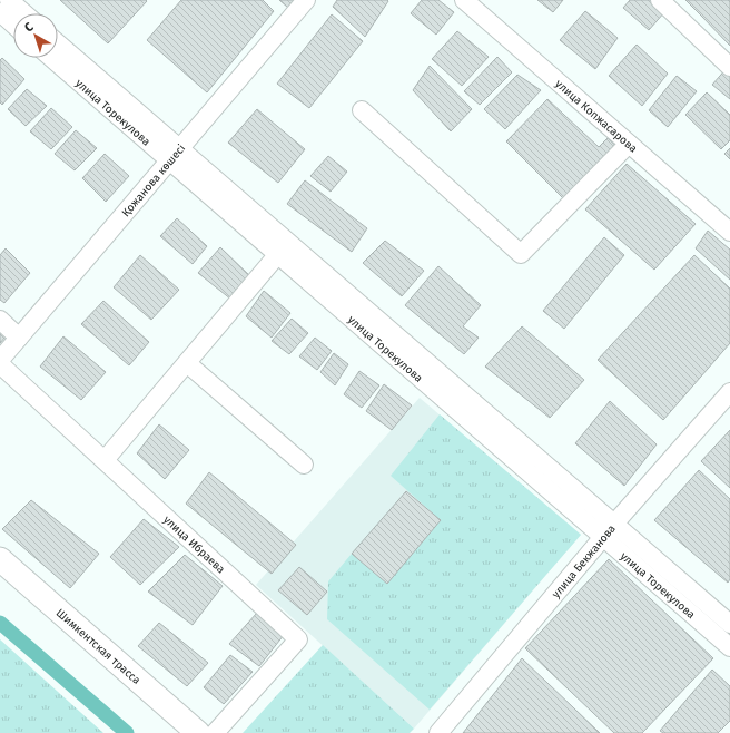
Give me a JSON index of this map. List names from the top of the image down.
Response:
{
  "streets": {
    "main road": ["Шимкентская трасса"],
    "street": [
      "улица Торекулова",
      "улица Копжасарова",
      "Қожанова көшесі",
      "улица Ибраева",
      "улица Бекжанова"
    ]
  },
  "crossings": [
    ["улица Торекулова", "Қожанова көшесі"],
    ["улица Торекулова", "улица Бекжанова"]
  ],
  "north": "top left"
}
